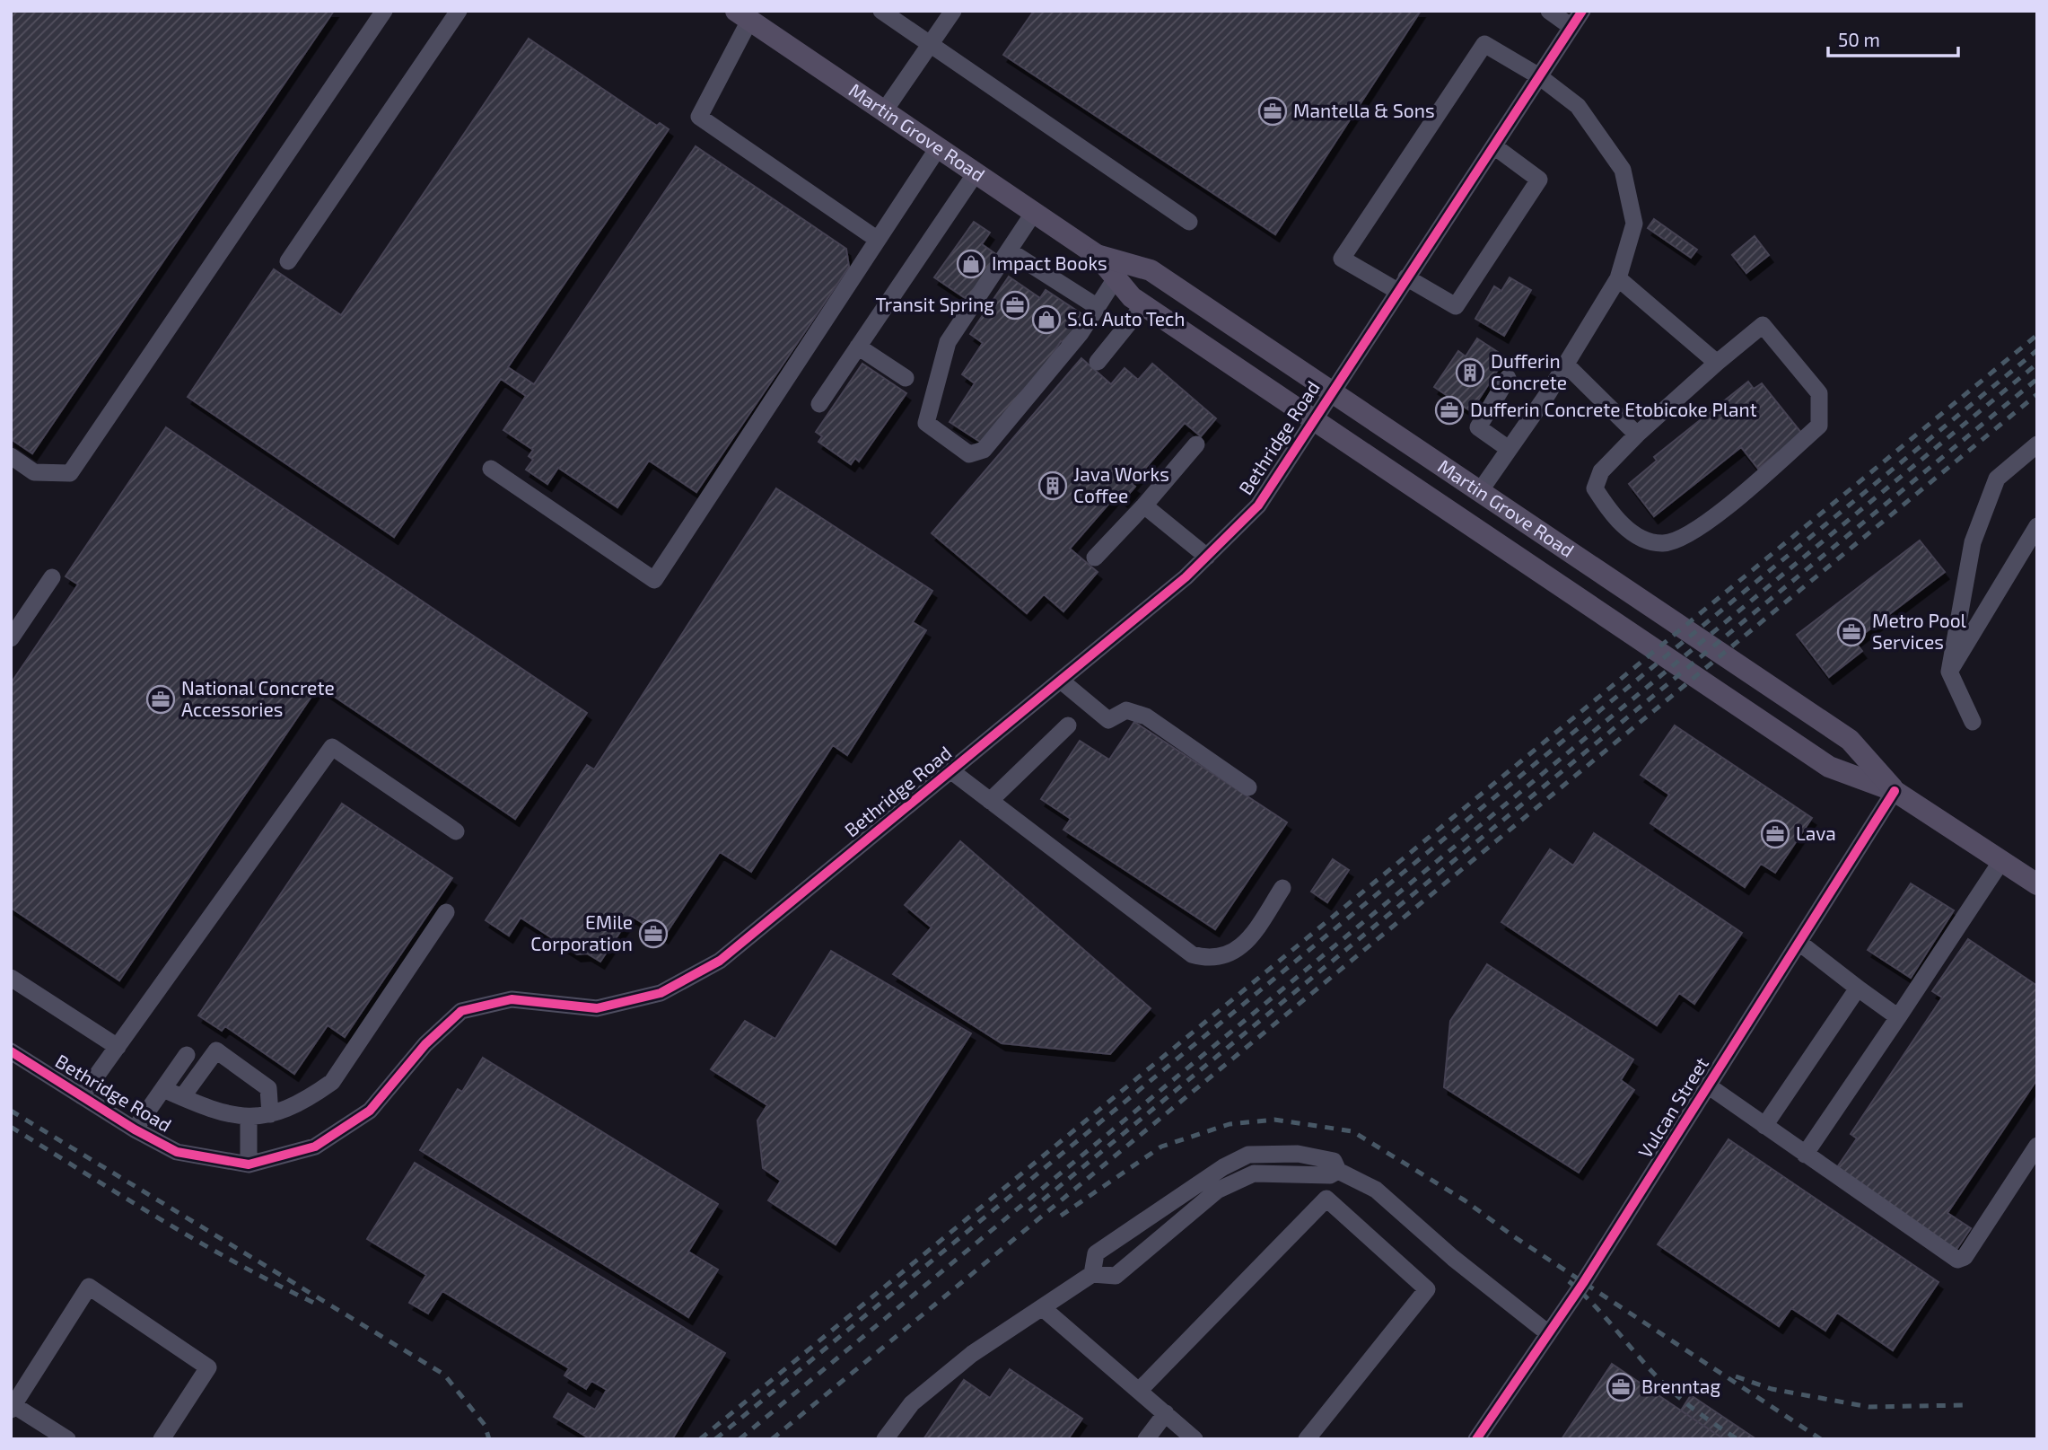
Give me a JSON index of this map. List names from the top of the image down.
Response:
{
  "streets": {
    "main road": ["Martin Grove Road"],
    "street": ["Bethridge Road", "Vulcan Street"]
  },
  "crossings": [
    ["Martin Grove Road", "Bethridge Road"],
    ["Martin Grove Road", "Vulcan Street"]
  ],
  "places": {
    "office": [
      "Mantella & Sons",
      "Transit Spring",
      "Dufferin Concrete Etobicoke Plant",
      "Metro Pool Services",
      "National Concrete Accessories",
      "Lava",
      "EMile Corporation",
      "Brenntag"
    ],
    "shop": ["Impact Books", "S.G. Auto Tech"],
    "building": ["Dufferin Concrete", "Java Works Coffee"]
  },
  "scale_bar": "50 m"
}
